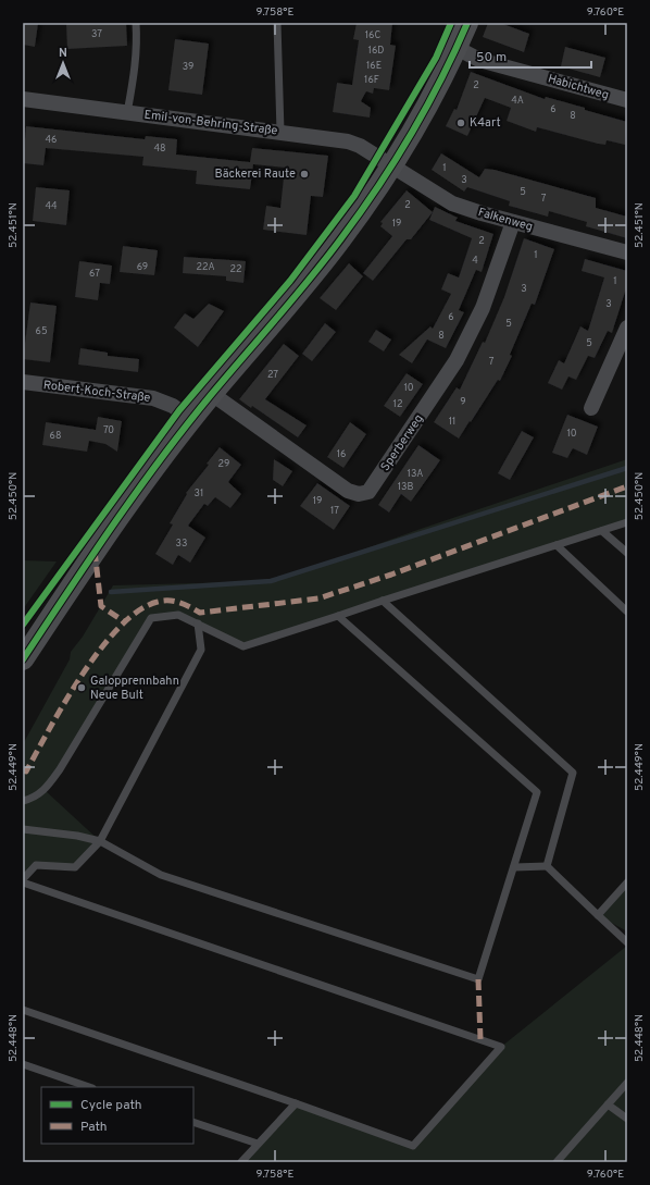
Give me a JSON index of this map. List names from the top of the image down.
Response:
{
  "streets": {
    "street": [
      "Habichtweg",
      "Emil-von-Behring-Straße",
      "Falkenweg",
      "Robert-Koch-Straße",
      "Sperberweg"
    ]
  },
  "crossings": [
    ["Emil-von-Behring-Straße", "Falkenweg"],
    ["Falkenweg", "Sperberweg"]
  ],
  "places": ["K4art", "Bäckerei Raute", "Galopprennbahn Neue Bult"],
  "house_numbers": [
    "37",
    "16C",
    "16D",
    "16E",
    "39",
    "16F",
    "2",
    "4A",
    "6",
    "8",
    "46",
    "48",
    "1",
    "3",
    "5",
    "7",
    "2",
    "44",
    "19",
    "2",
    "1",
    "4",
    "69",
    "22A",
    "22",
    "67",
    "1",
    "3",
    "3",
    "6",
    "5",
    "65",
    "8",
    "5",
    "7",
    "27",
    "10",
    "9",
    "12",
    "11",
    "70",
    "10",
    "68",
    "16",
    "29",
    "13A",
    "13B",
    "31",
    "19",
    "17",
    "33"
  ],
  "legend": ["Cycle path", "Path"],
  "scale_bar": "50 m",
  "north": "top",
  "coordinates": [
    "9.758°E",
    "9.760°E",
    "52.451°N",
    "52.450°N",
    "52.449°N",
    "52.448°N"
  ]
}
